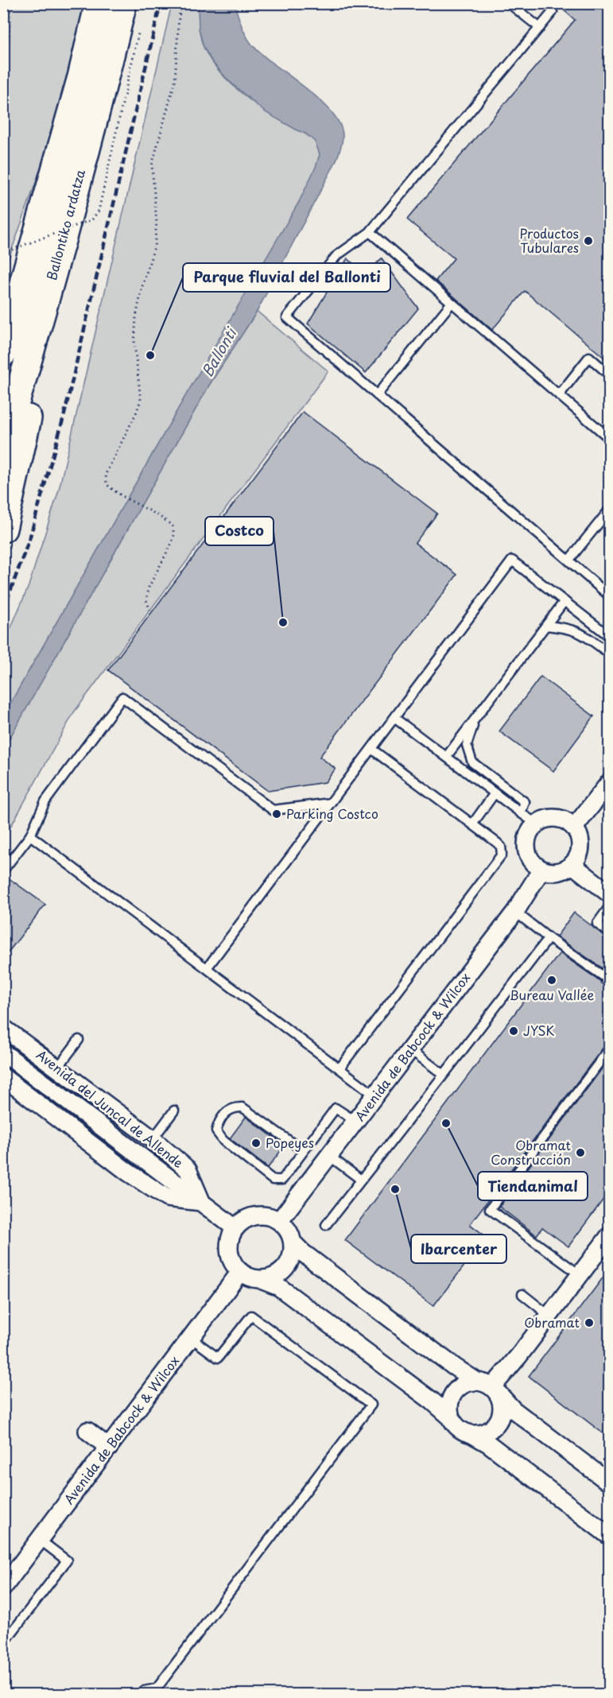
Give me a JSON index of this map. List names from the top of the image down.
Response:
{
  "streets": {
    "main road": ["Ballontiko ardatza"],
    "street": ["Avenida de Babcock & Wilcox", "Avenida del Juncal de Allende"]
  },
  "crossings": [
    ["Avenida de Babcock & Wilcox", "Avenida del Juncal de Allende"]
  ],
  "water": ["Ballonti"],
  "places": [
    "Productos Tubulares",
    "Parque fluvial del Ballonti",
    "Costco",
    "Parking Costco",
    "Bureau Vallée",
    "JYSK",
    "Tiendanimal",
    "Popeyes",
    "Obramat Construcción",
    "Ibarcenter",
    "Obramat"
  ]
}
